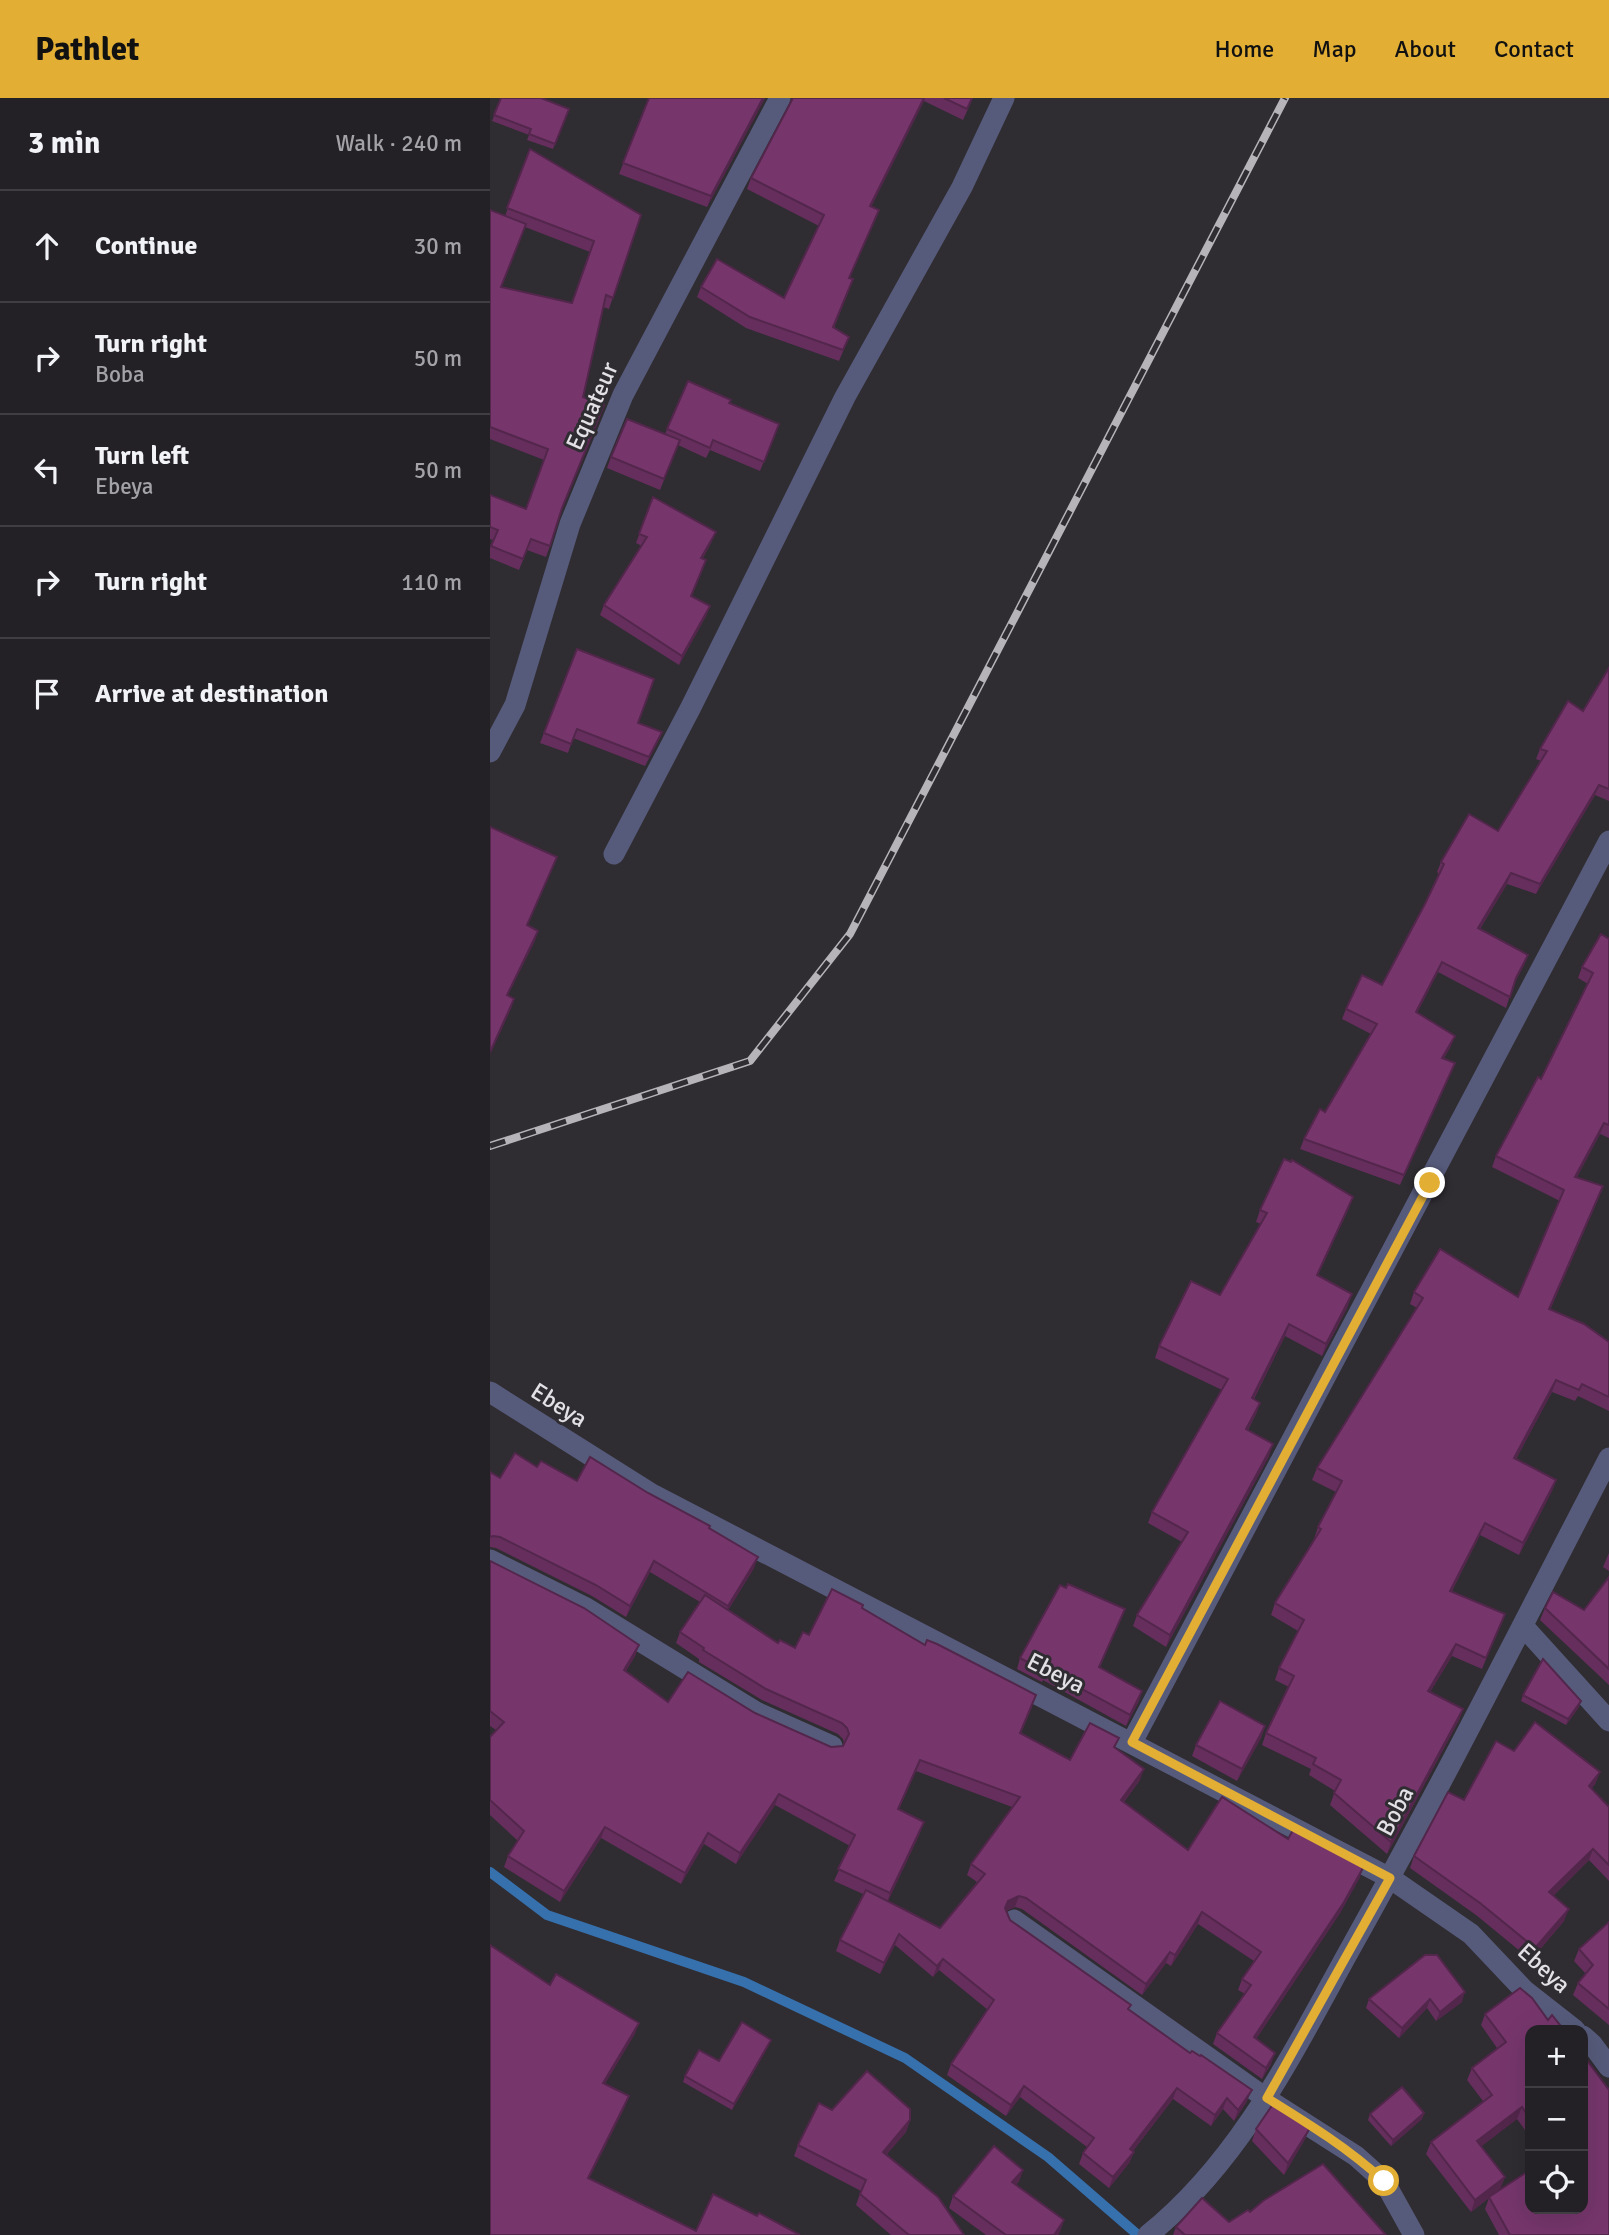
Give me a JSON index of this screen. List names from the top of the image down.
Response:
{
  "streets": {
    "street": ["Equateur", "Ebeya", "Boba"]
  },
  "crossings": [
    ["Ebeya", "Boba"]
  ],
  "page": {
    "header": "Pathlet",
    "nav": [
      "Home",
      "Map",
      "About",
      "Contact"
    ],
    "heading": ["3 min", "Walk · 240 m"],
    "list": [
      ["Continue", "30 m"],
      ["Turn right", "Boba", "50 m"],
      ["Turn left", "Ebeya", "50 m"],
      ["Turn right", "110 m"],
      "Arrive at destination"
    ],
    "map_buttons": ["+", "−"]
  }
}
